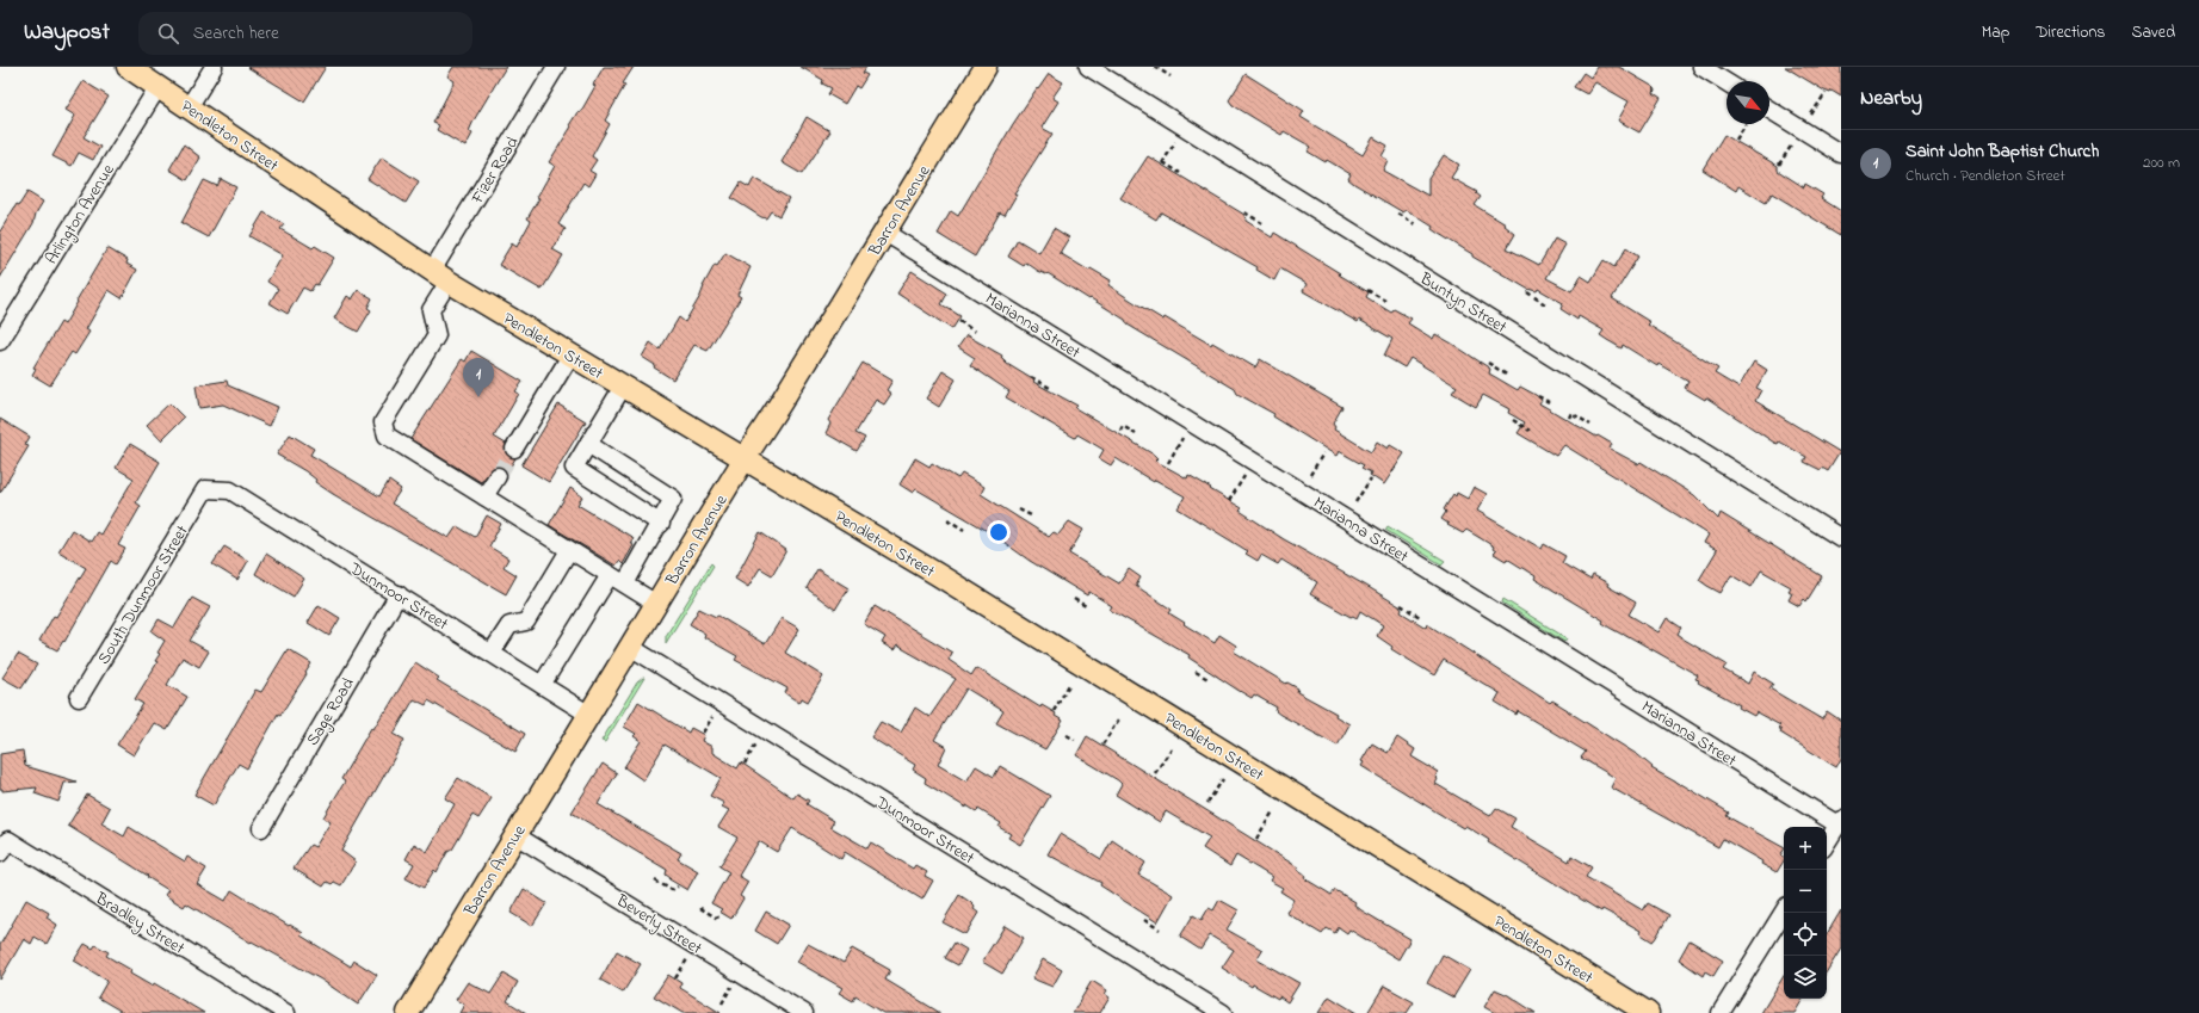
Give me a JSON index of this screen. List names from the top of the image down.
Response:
{
  "streets": {
    "main road": ["Pendleton Street", "Barron Avenue"],
    "street": [
      "Fizer Road",
      "Arlington Avenue",
      "Buntyn Street",
      "Marianna Street",
      "South Dunmoor Street",
      "Dunmoor Street",
      "Sage Road",
      "Bradley Street",
      "Beverly Street"
    ]
  },
  "crossings": [
    ["Pendleton Street", "Fizer Road"],
    ["Pendleton Street", "Barron Avenue"],
    ["Pendleton Street", "Arlington Avenue"],
    ["Barron Avenue", "Marianna Street"],
    ["Barron Avenue", "Dunmoor Street"],
    ["Barron Avenue", "Beverly Street"],
    ["South Dunmoor Street", "Dunmoor Street"],
    ["Dunmoor Street", "Sage Road"]
  ],
  "north": "bottom right",
  "page": {
    "header": "Waypost",
    "search": "Search here",
    "nav": ["Map", "Directions", "Saved"],
    "heading": "Nearby",
    "list": [
      {
        "mark": "1",
        "name": "Saint John Baptist Church",
        "note": "Church · Pendleton Street",
        "value": "200 m"
      }
    ],
    "pins": "1",
    "map_buttons": ["+", "−"]
  }
}
